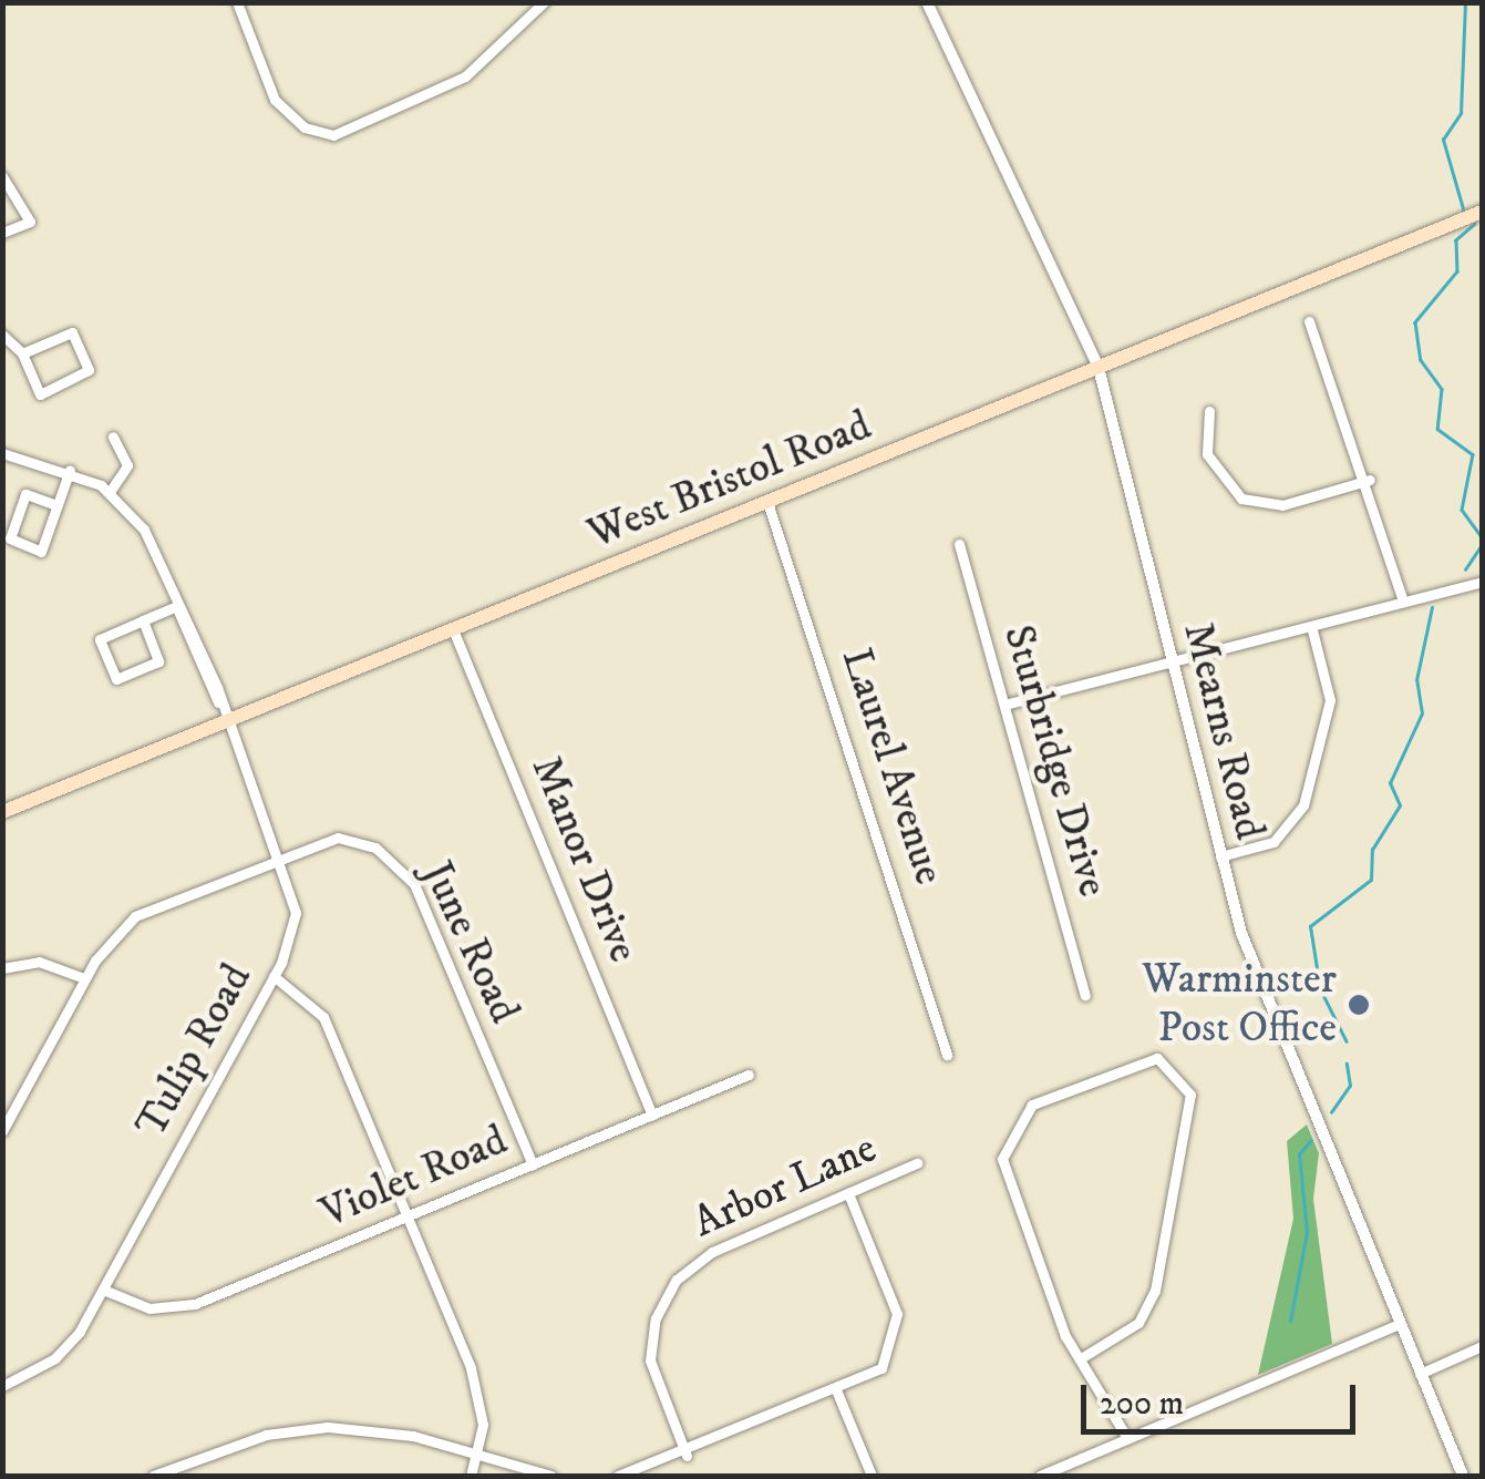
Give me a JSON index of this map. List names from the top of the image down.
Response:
{
  "streets": {
    "main road": ["West Bristol Road"],
    "street": [
      "Mearns Road",
      "Sturbridge Drive",
      "Laurel Avenue",
      "Manor Drive",
      "June Road",
      "Tulip Road",
      "Violet Road",
      "Arbor Lane"
    ]
  },
  "crossings": [
    ["West Bristol Road", "Mearns Road"],
    ["West Bristol Road", "Laurel Avenue"],
    ["West Bristol Road", "Manor Drive"],
    ["West Bristol Road", "Tulip Road"],
    ["Manor Drive", "Violet Road"],
    ["June Road", "Tulip Road"],
    ["June Road", "Violet Road"],
    ["Tulip Road", "Violet Road"]
  ],
  "places": ["Warminster Post Office"],
  "scale_bar": "200 m"
}
